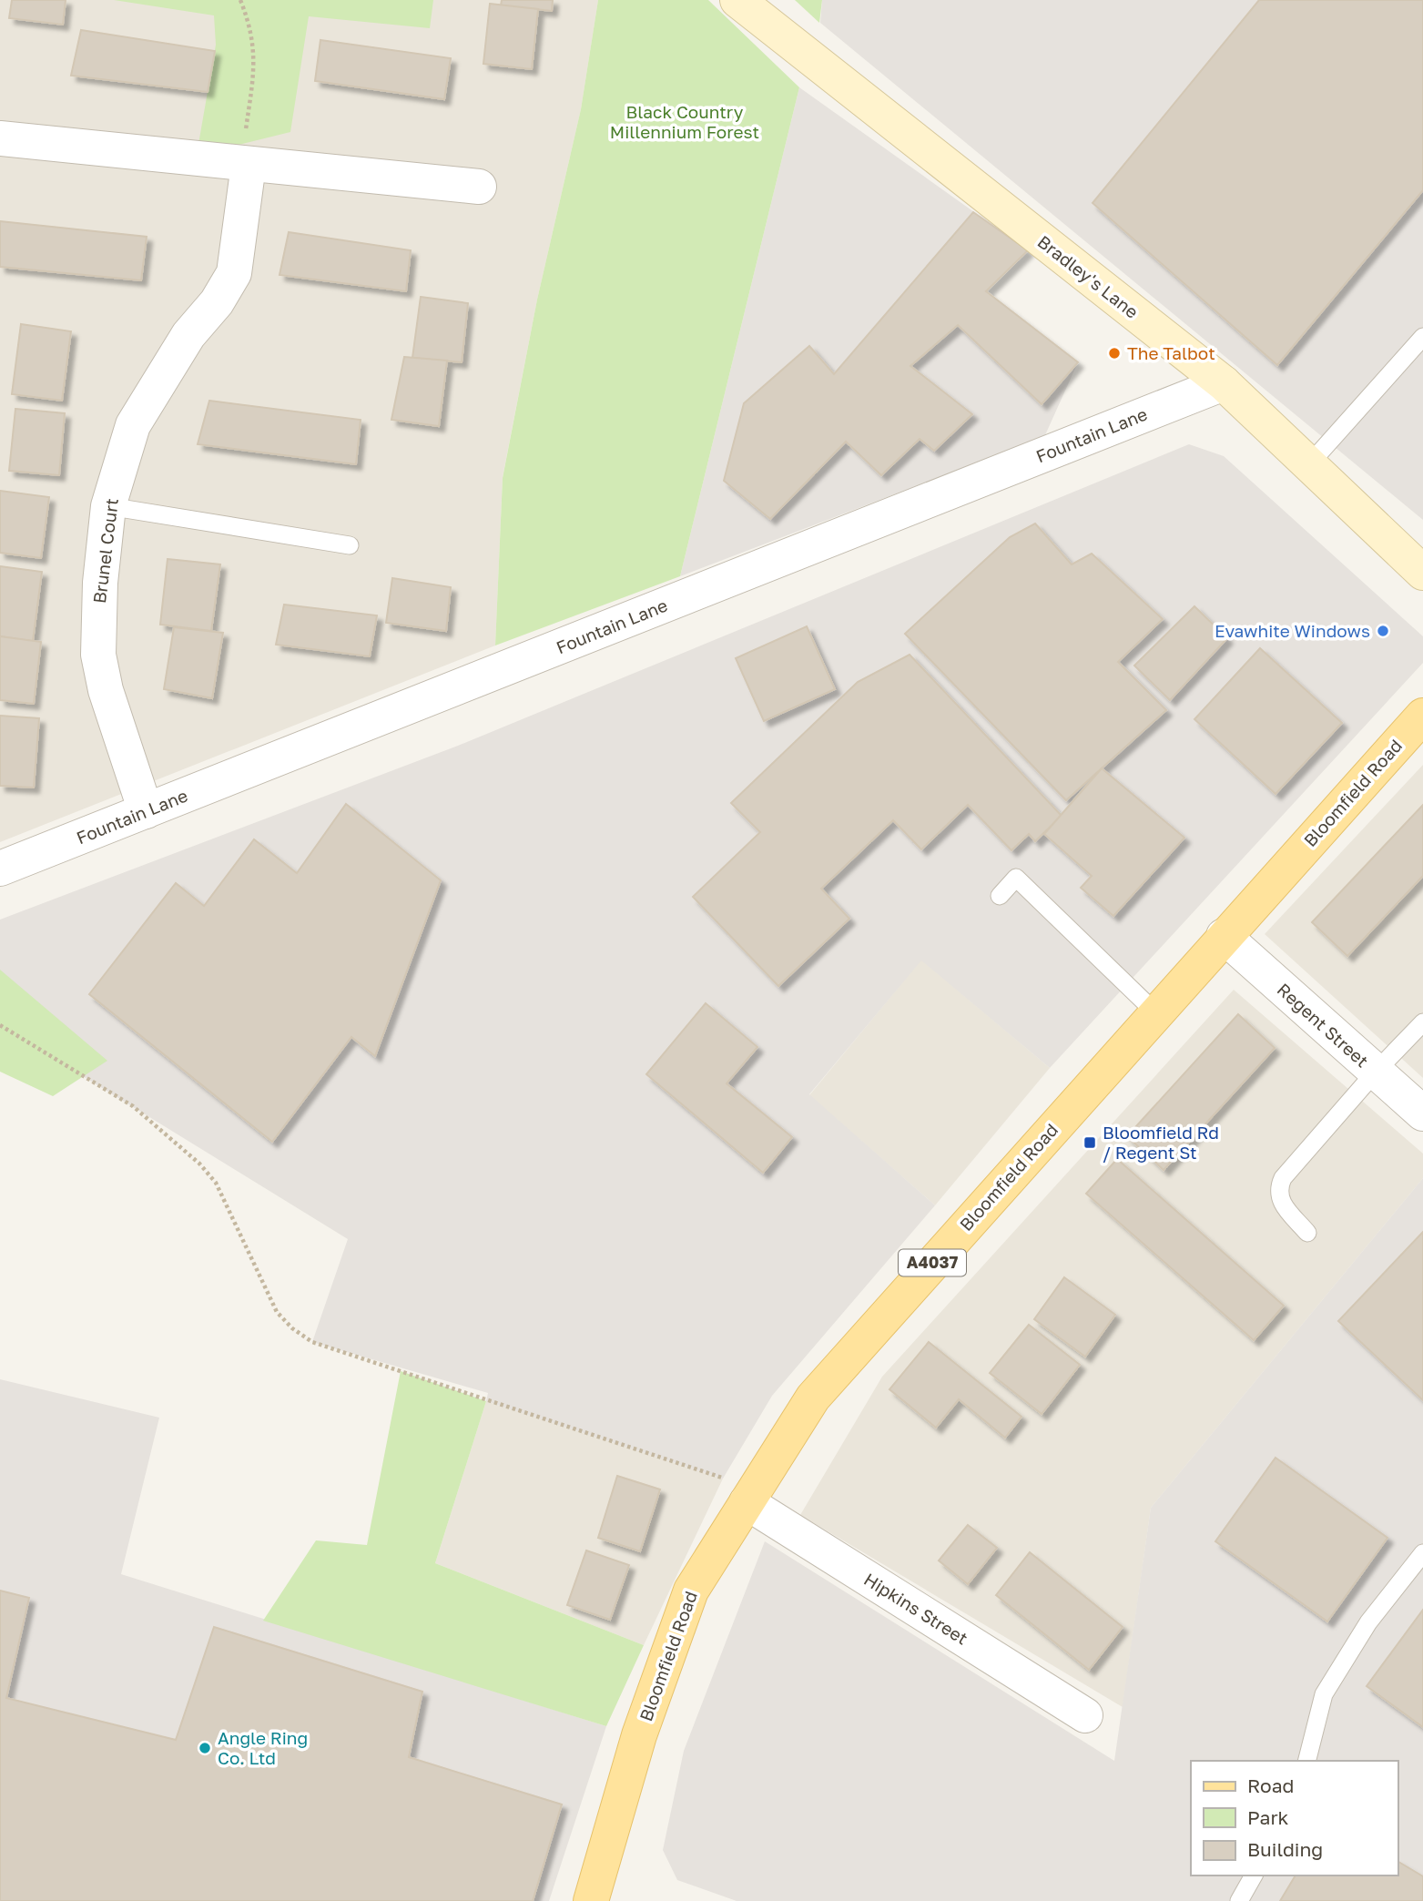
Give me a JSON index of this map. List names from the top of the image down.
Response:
{
  "streets": {
    "main road": ["Bradley's Lane", "Bloomfield Road", "A4037"],
    "street": [
      "Fountain Lane",
      "Brunel Court",
      "Regent Street",
      "Hipkins Street"
    ]
  },
  "crossings": [
    ["Bradley's Lane", "Fountain Lane"],
    ["Fountain Lane", "Brunel Court"],
    ["Bloomfield Road", "Regent Street"],
    ["Bloomfield Road", "Hipkins Street"]
  ],
  "parks": ["Black Country Millennium Forest"],
  "places": {
    "other": ["The Talbot", "Evawhite Windows", "Angle Ring Co. Ltd"],
    "transit": ["Bloomfield Rd / Regent St"]
  },
  "legend": ["Road", "Park", "Building"]
}
